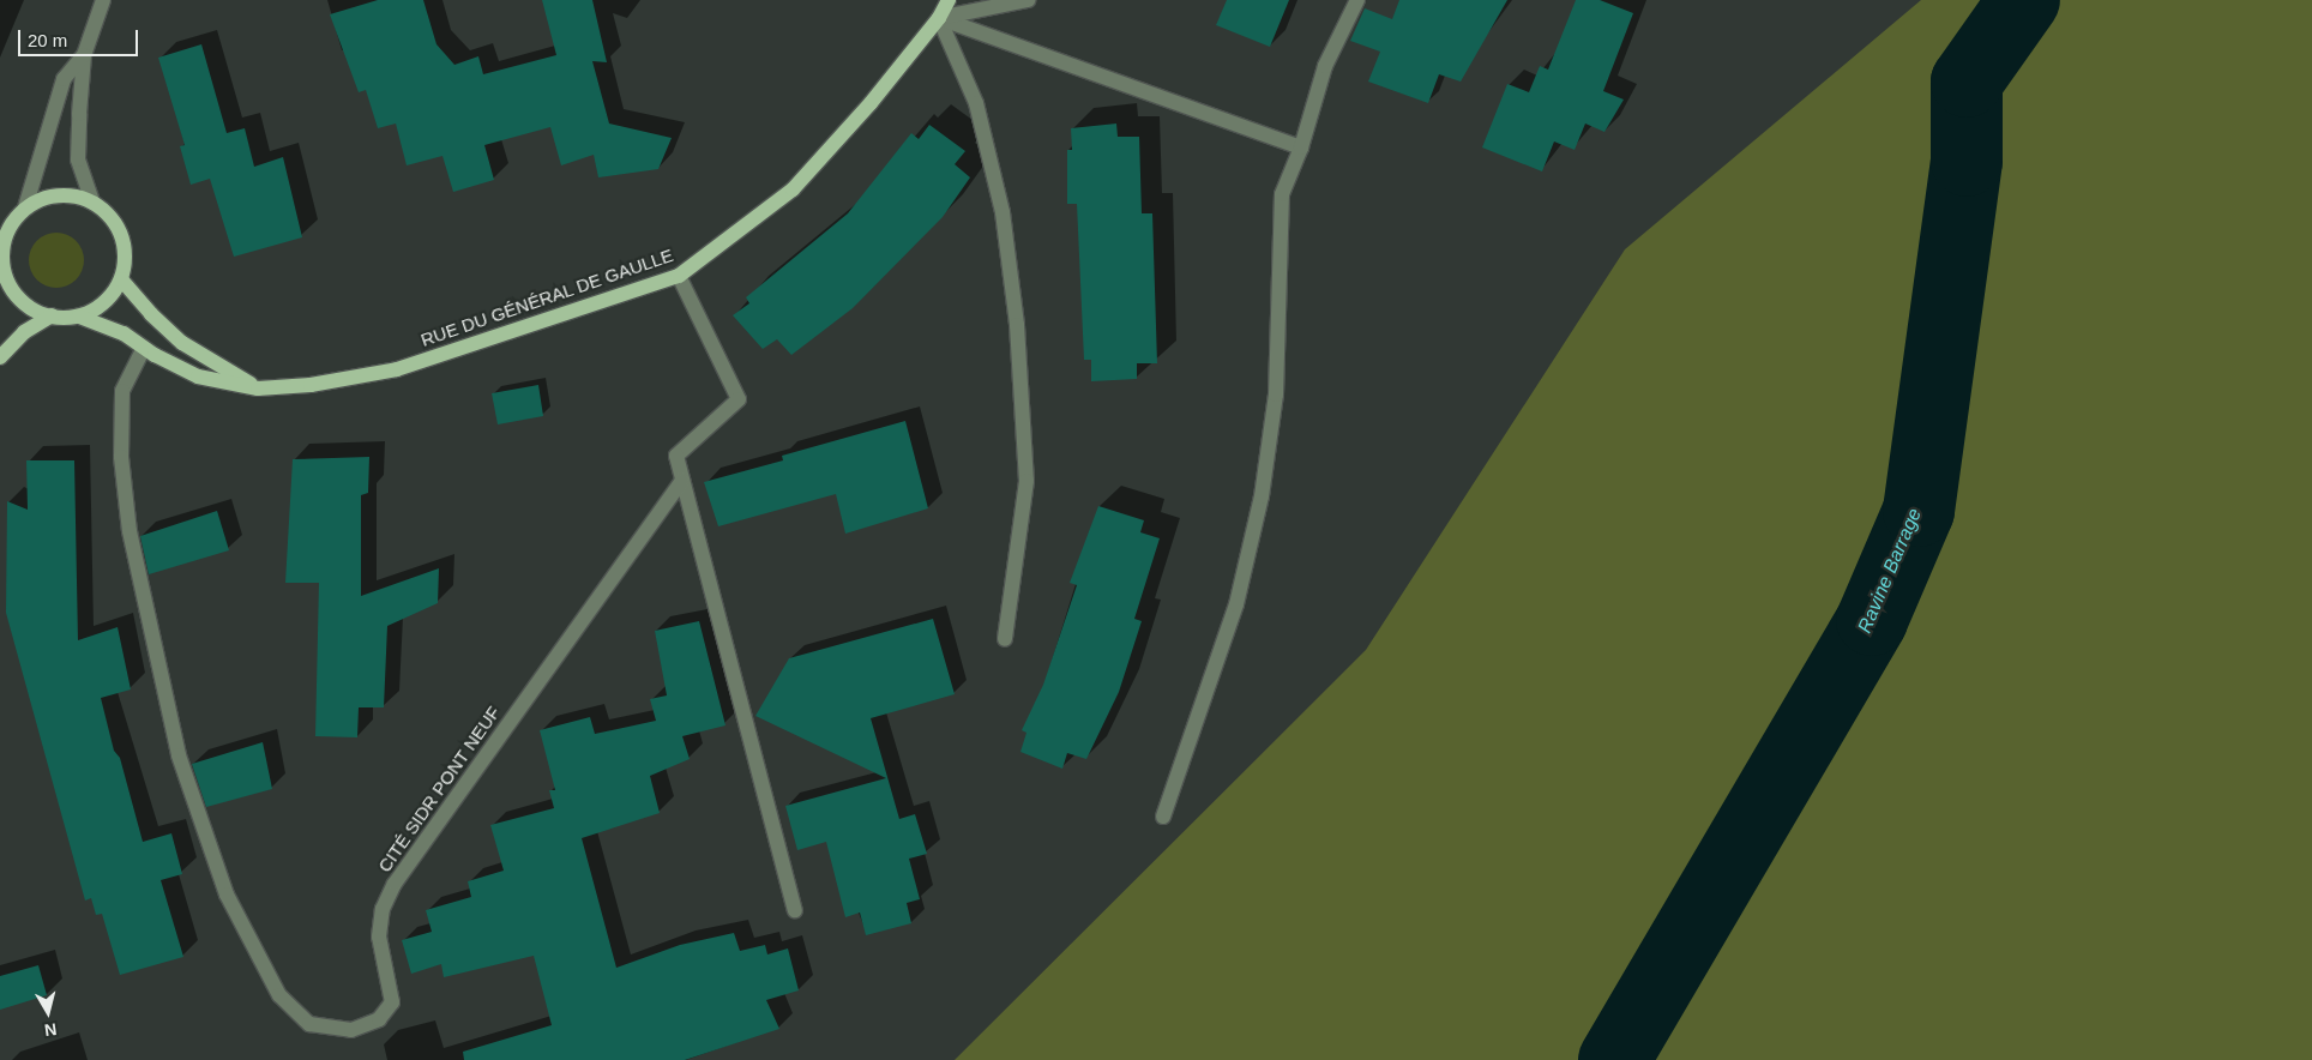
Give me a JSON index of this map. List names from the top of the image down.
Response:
{
  "streets": {
    "main road": ["RUE DU GÉNÉRAL DE GAULLE"],
    "street": ["CITÉ SIDR PONT NEUF"]
  },
  "crossings": [
    ["RUE DU GÉNÉRAL DE GAULLE", "CITÉ SIDR PONT NEUF"]
  ],
  "water": ["Ravine Barrage"],
  "scale_bar": "20 m",
  "north": "bottom"
}
